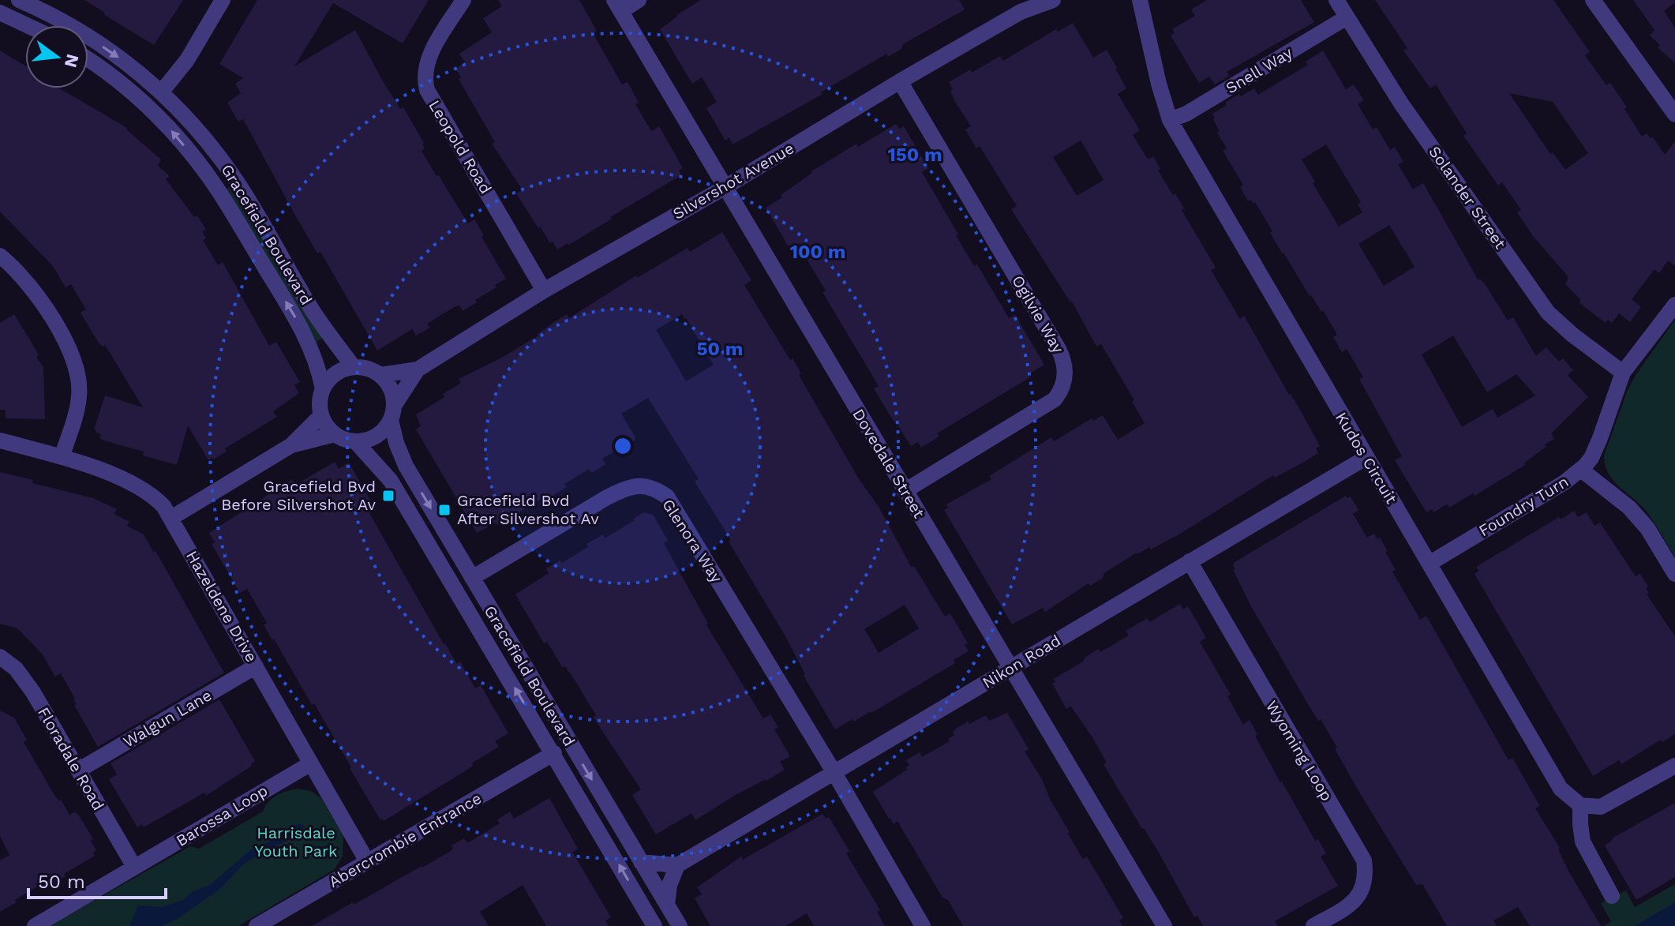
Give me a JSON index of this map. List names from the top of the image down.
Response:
{
  "streets": {
    "street": [
      "Snell Way",
      "Leopold Road",
      "Silvershot Avenue",
      "Solander Street",
      "Gracefield Boulevard",
      "Ogilvie Way",
      "Kudos Circuit",
      "Dovedale Street",
      "Foundry Turn",
      "Glenora Way",
      "Hazeldene Drive",
      "Nikon Road",
      "Walgun Lane",
      "Wyoming Loop",
      "Floradale Road",
      "Barossa Loop",
      "Abercrombie Entrance"
    ]
  },
  "crossings": [
    ["Snell Way", "Solander Street"],
    ["Snell Way", "Kudos Circuit"],
    ["Leopold Road", "Silvershot Avenue"],
    ["Silvershot Avenue", "Gracefield Boulevard"],
    ["Silvershot Avenue", "Ogilvie Way"],
    ["Silvershot Avenue", "Dovedale Street"],
    ["Solander Street", "Foundry Turn"],
    ["Gracefield Boulevard", "Glenora Way"],
    ["Gracefield Boulevard", "Abercrombie Entrance"],
    ["Ogilvie Way", "Dovedale Street"],
    ["Kudos Circuit", "Foundry Turn"],
    ["Kudos Circuit", "Nikon Road"],
    ["Dovedale Street", "Nikon Road"],
    ["Glenora Way", "Nikon Road"],
    ["Hazeldene Drive", "Walgun Lane"],
    ["Hazeldene Drive", "Barossa Loop"],
    ["Hazeldene Drive", "Abercrombie Entrance"],
    ["Nikon Road", "Wyoming Loop"],
    ["Walgun Lane", "Floradale Road"],
    ["Floradale Road", "Barossa Loop"]
  ],
  "parks": ["Harrisdale Youth Park"],
  "places": {
    "transit": ["Gracefield Bvd Before Silvershot Av", "Gracefield Bvd After Silvershot Av"]
  },
  "scale_bar": "50 m",
  "north": "right",
  "rings": ["150 m", "100 m", "50 m"]
}
